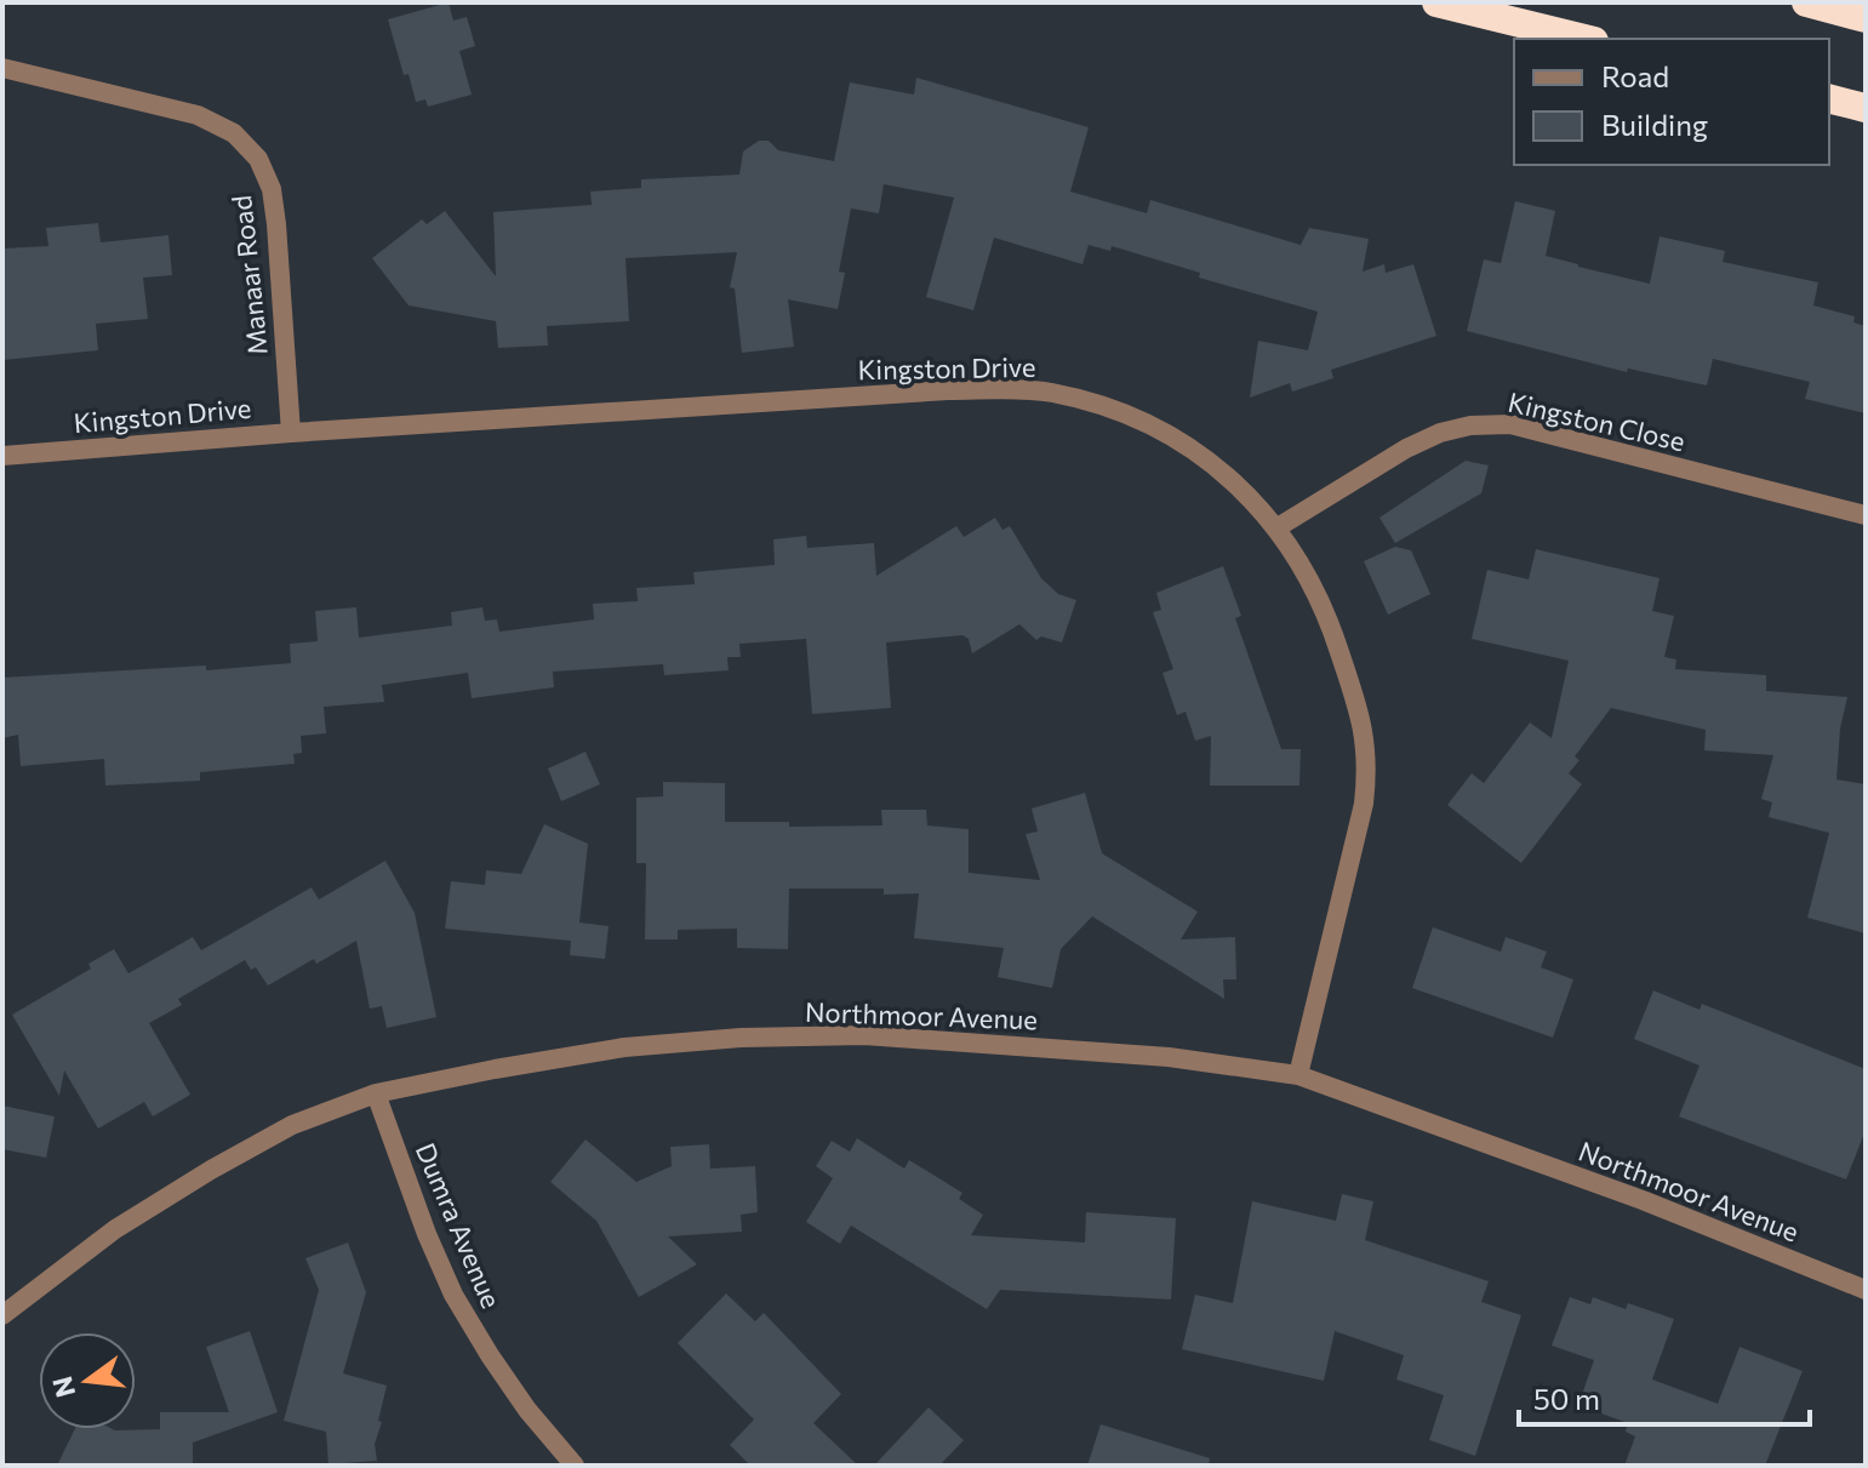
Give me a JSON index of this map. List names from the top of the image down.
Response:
{
  "streets": {
    "street": [
      "Manaar Road",
      "Kingston Drive",
      "Kingston Close",
      "Northmoor Avenue",
      "Dumra Avenue"
    ]
  },
  "crossings": [
    ["Manaar Road", "Kingston Drive"],
    ["Kingston Drive", "Kingston Close"],
    ["Kingston Drive", "Northmoor Avenue"],
    ["Northmoor Avenue", "Dumra Avenue"]
  ],
  "legend": ["Road", "Building"],
  "scale_bar": "50 m",
  "north": "left"
}
